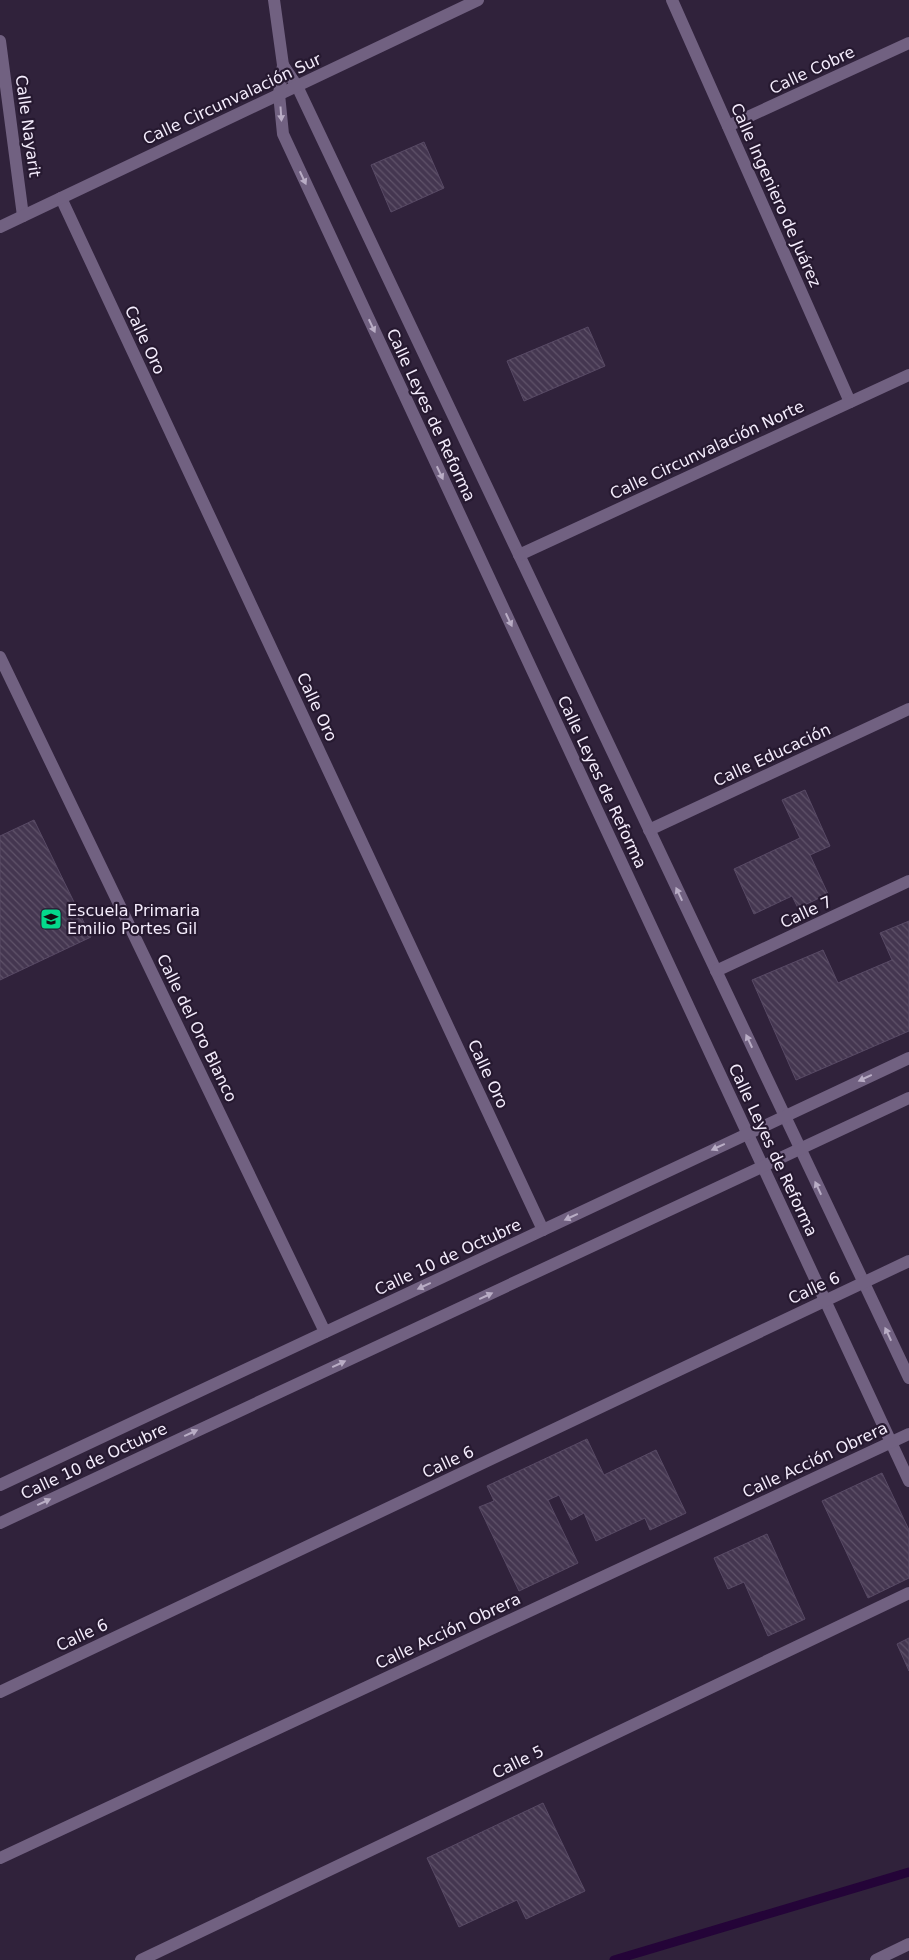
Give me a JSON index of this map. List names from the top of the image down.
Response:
{
  "streets": {
    "street": [
      "Calle Cobre",
      "Calle Circunvalación Sur",
      "Calle Nayarit",
      "Calle Ingeniero de Juárez",
      "Calle Oro",
      "Calle Leyes de Reforma",
      "Calle Circunvalación Norte",
      "Calle Educación",
      "Calle 7",
      "Calle del Oro Blanco",
      "Calle 10 de Octubre",
      "Calle 6",
      "Calle Acción Obrera",
      "Calle 5"
    ]
  },
  "crossings": [
    ["Calle Cobre", "Calle Ingeniero de Juárez"],
    ["Calle Circunvalación Sur", "Calle Nayarit"],
    ["Calle Circunvalación Sur", "Calle Oro"],
    ["Calle Circunvalación Sur", "Calle Leyes de Reforma"],
    ["Calle Ingeniero de Juárez", "Calle Circunvalación Norte"],
    ["Calle Oro", "Calle 10 de Octubre"],
    ["Calle Leyes de Reforma", "Calle Circunvalación Norte"],
    ["Calle Leyes de Reforma", "Calle Educación"],
    ["Calle Leyes de Reforma", "Calle 7"],
    ["Calle Leyes de Reforma", "Calle 10 de Octubre"],
    ["Calle Leyes de Reforma", "Calle 6"],
    ["Calle Leyes de Reforma", "Calle Acción Obrera"],
    ["Calle del Oro Blanco", "Calle 10 de Octubre"]
  ],
  "places": {
    "school or university": ["Escuela Primaria Emilio Portes Gil"]
  }
}
